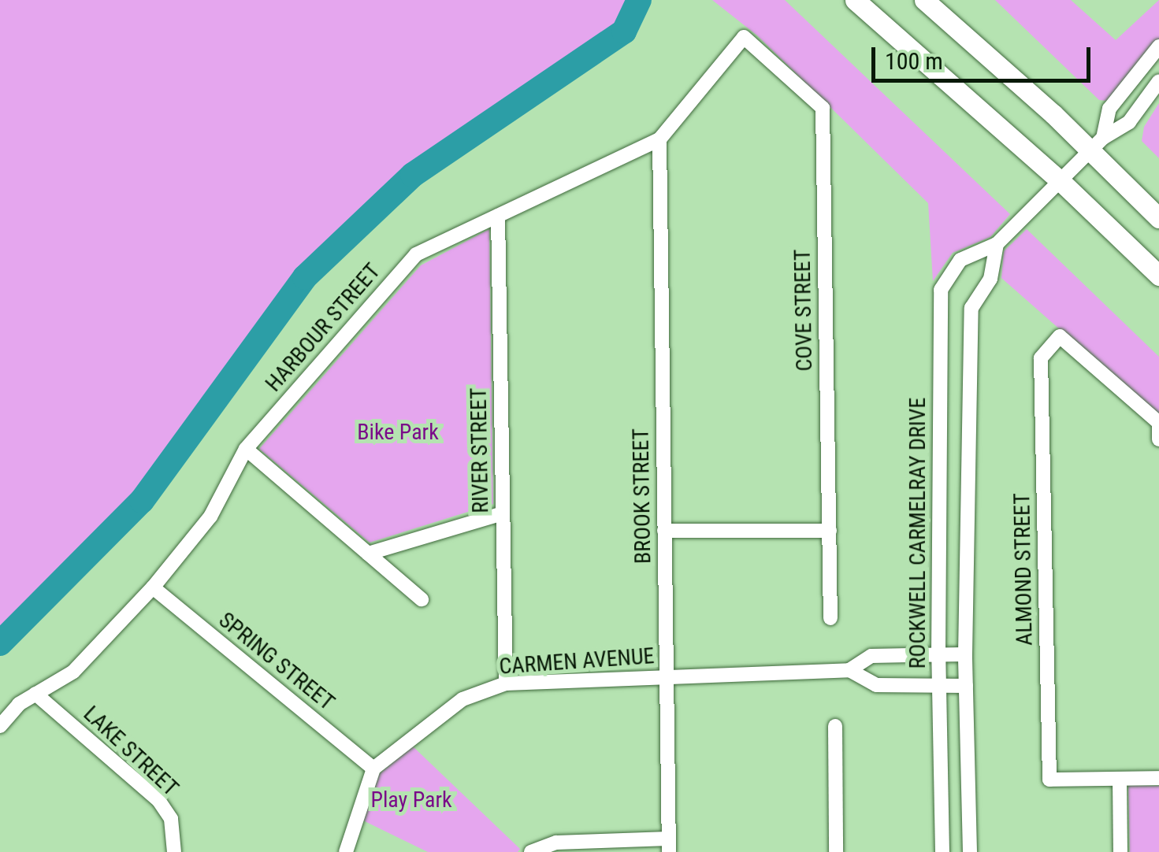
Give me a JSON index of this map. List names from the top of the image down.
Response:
{
  "streets": {
    "street": [
      "COVE STREET",
      "HARBOUR STREET",
      "RIVER STREET",
      "BROOK STREET",
      "ROCKWELL CARMELRAY DRIVE",
      "ALMOND STREET",
      "SPRING STREET",
      "CARMEN AVENUE",
      "LAKE STREET"
    ]
  },
  "crossings": [
    ["COVE STREET", "HARBOUR STREET"],
    ["HARBOUR STREET", "RIVER STREET"],
    ["HARBOUR STREET", "BROOK STREET"],
    ["HARBOUR STREET", "SPRING STREET"],
    ["HARBOUR STREET", "LAKE STREET"],
    ["RIVER STREET", "CARMEN AVENUE"],
    ["BROOK STREET", "CARMEN AVENUE"],
    ["ROCKWELL CARMELRAY DRIVE", "CARMEN AVENUE"],
    ["SPRING STREET", "CARMEN AVENUE"]
  ],
  "parks": ["Bike Park", "Play Park"],
  "scale_bar": "100 m"
}
